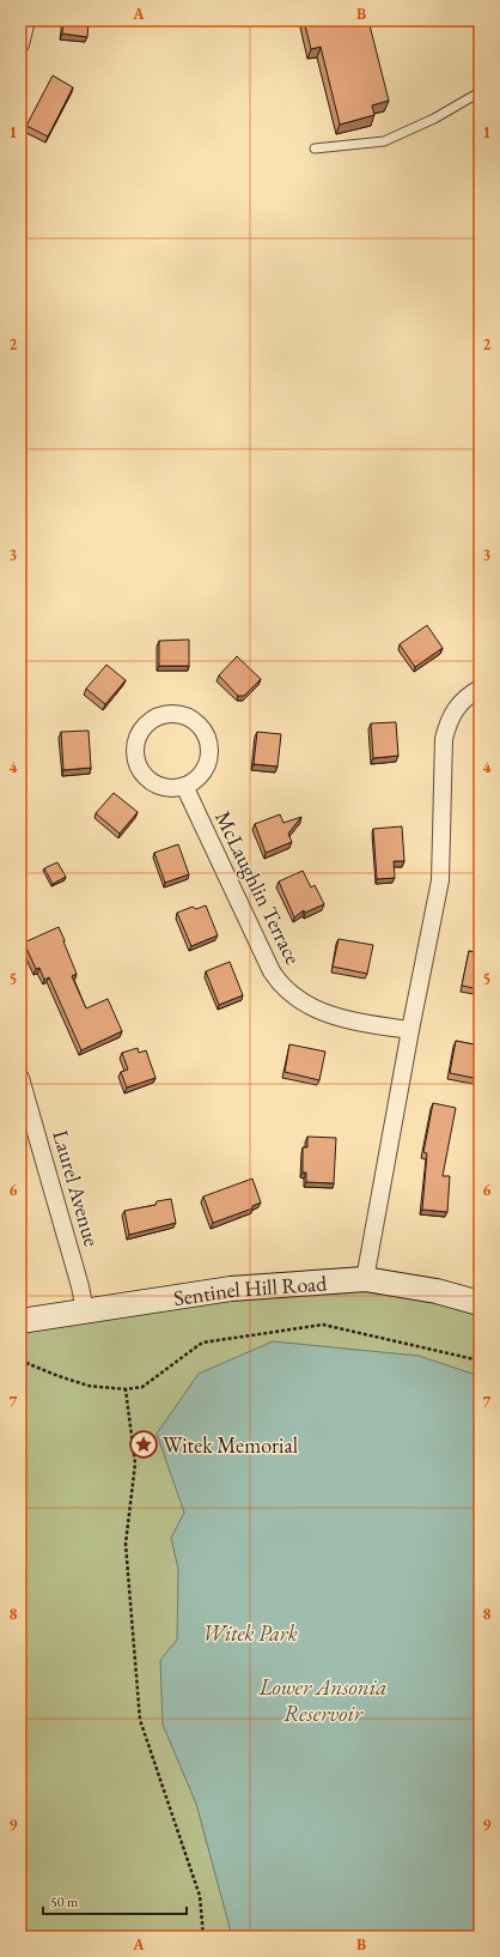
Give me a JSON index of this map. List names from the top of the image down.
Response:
{
  "streets": {
    "main road": ["Sentinel Hill Road"],
    "street": ["McLaughlin Terrace", "Laurel Avenue"]
  },
  "crossings": [
    ["Laurel Avenue", "Sentinel Hill Road"]
  ],
  "water": ["Lower Ansonia Reservoir"],
  "parks": ["Witek Park"],
  "places": {
    "place": ["Witek Memorial"]
  },
  "scale_bar": "50 m",
  "grid": {
    "columns": ["A", "B"],
    "rows": [
      "1",
      "2",
      "3",
      "4",
      "5",
      "6",
      "7",
      "8",
      "9"
    ]
  }
}
